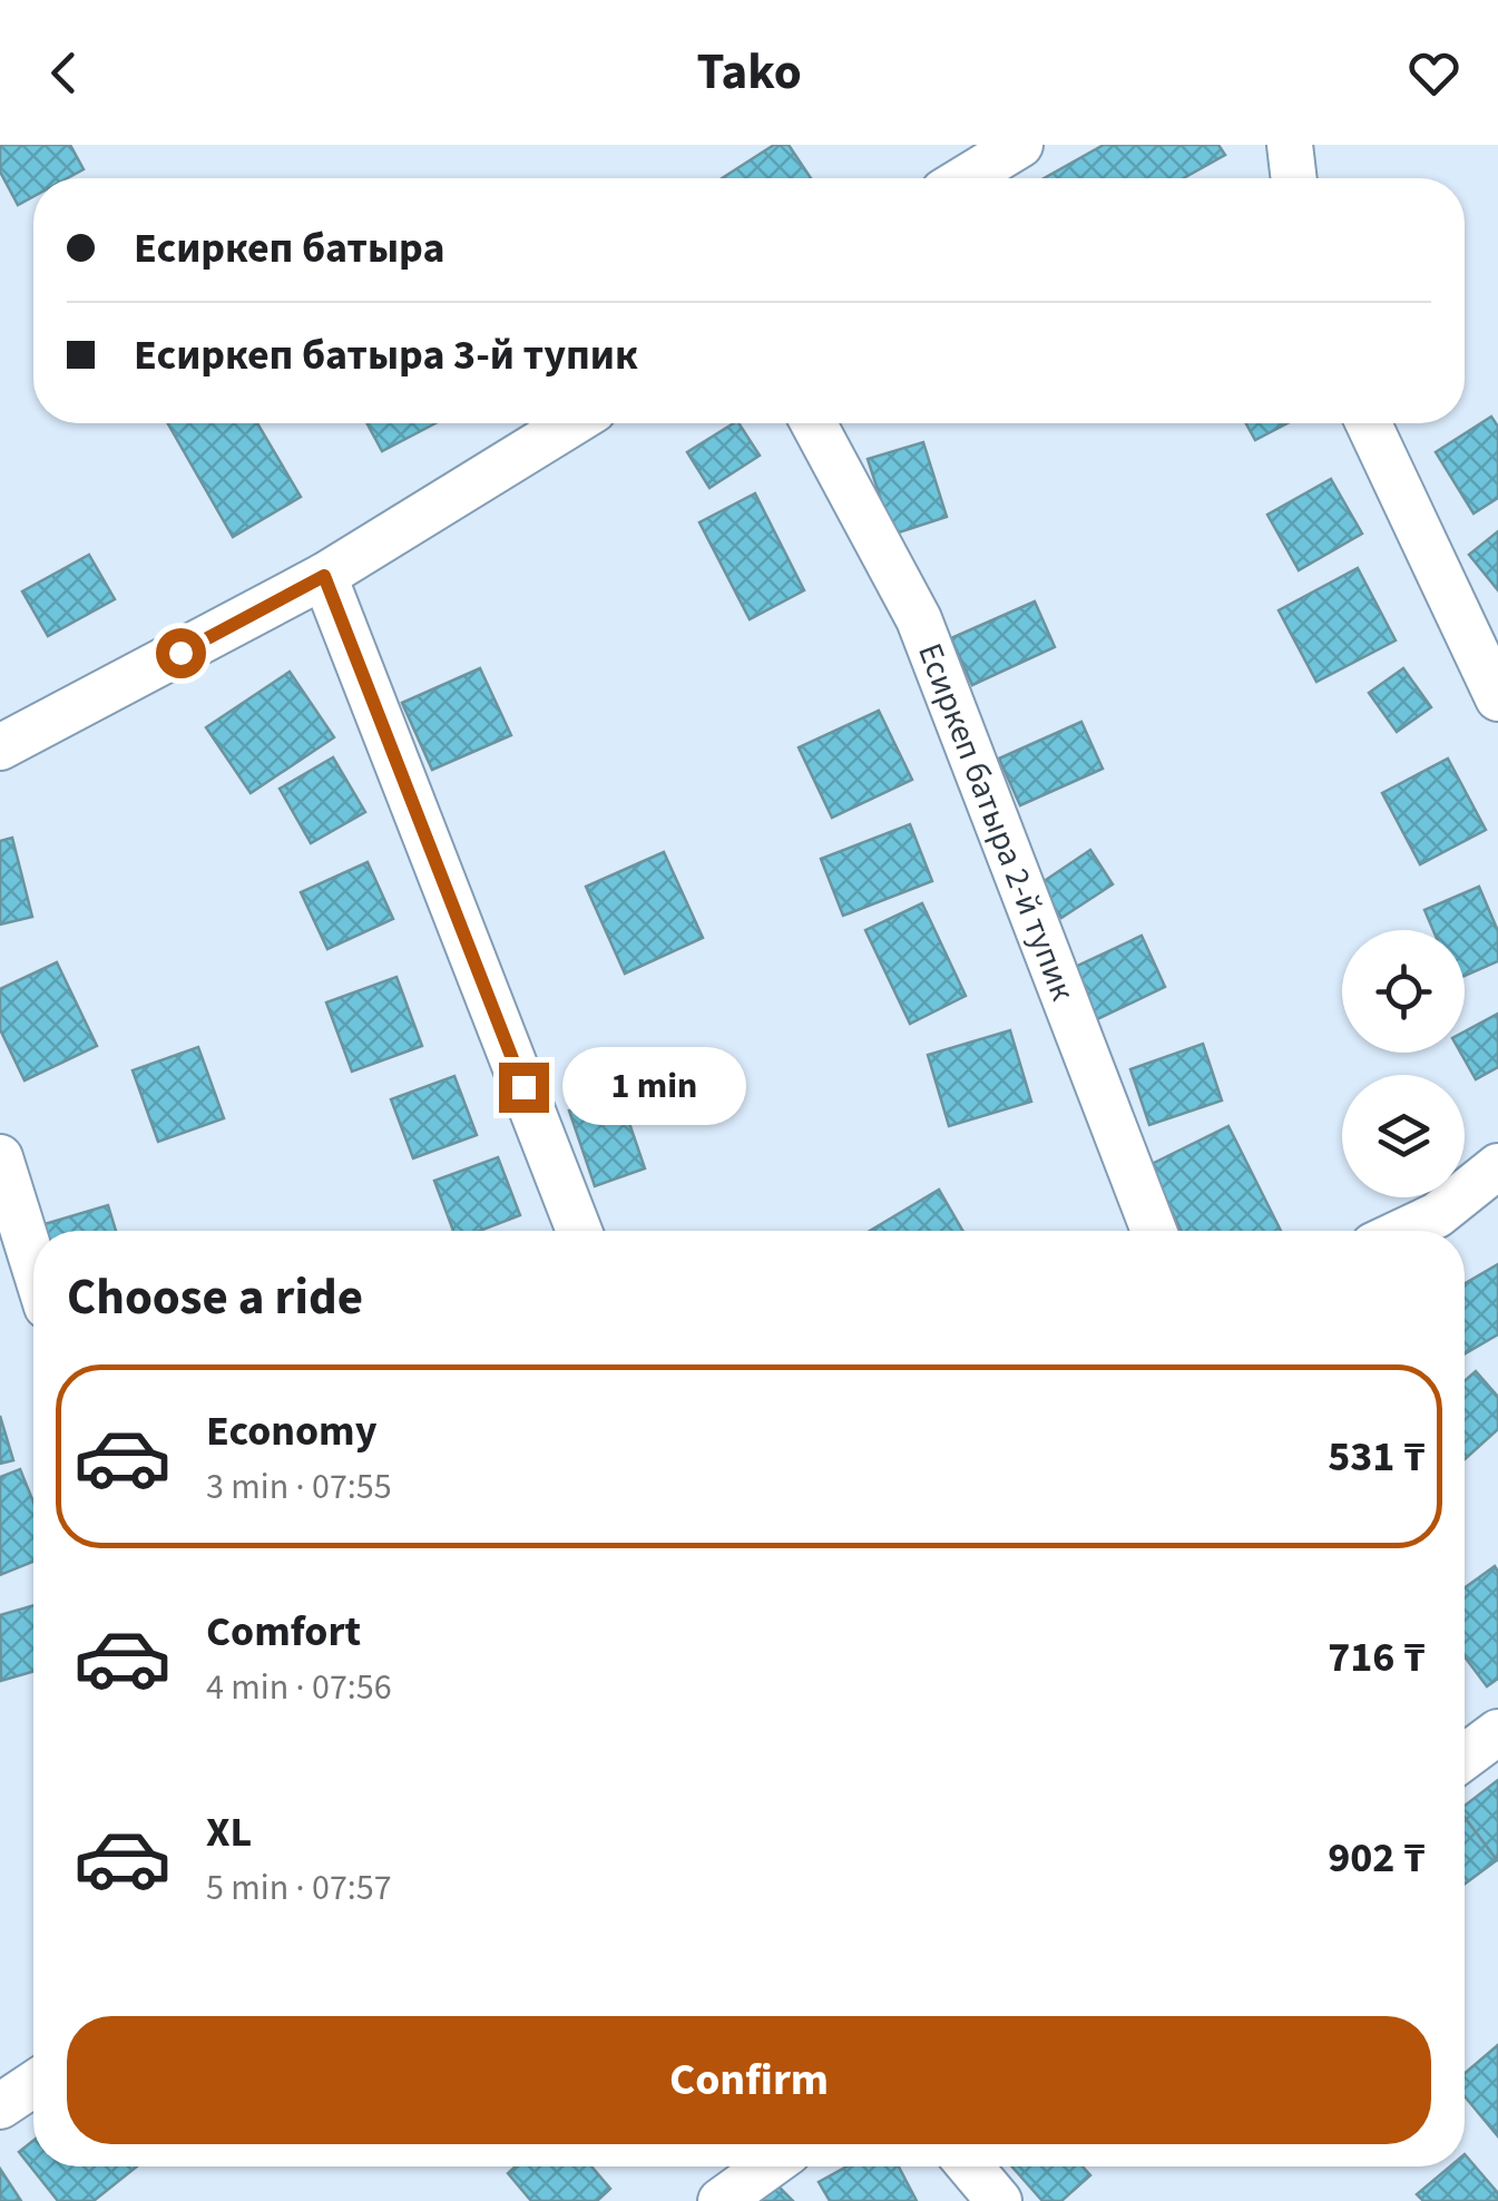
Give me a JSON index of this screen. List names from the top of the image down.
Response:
{
  "streets": {
    "street": ["Есиркеп батыра 2-й тупик"]
  },
  "page": {
    "header": "Tako",
    "banner": ["Есиркеп батыра", "Есиркеп батыра 3-й тупик"],
    "bubble": "1 min",
    "heading": "Choose a ride",
    "list": [
      {
        "name": "Economy",
        "note": "3 min · 07:55",
        "value": "531 ₸"
      },
      {
        "name": "Comfort",
        "note": "4 min · 07:56",
        "value": "716 ₸"
      },
      {
        "name": "XL",
        "note": "5 min · 07:57",
        "value": "902 ₸"
      }
    ],
    "buttons": "Confirm"
  }
}
